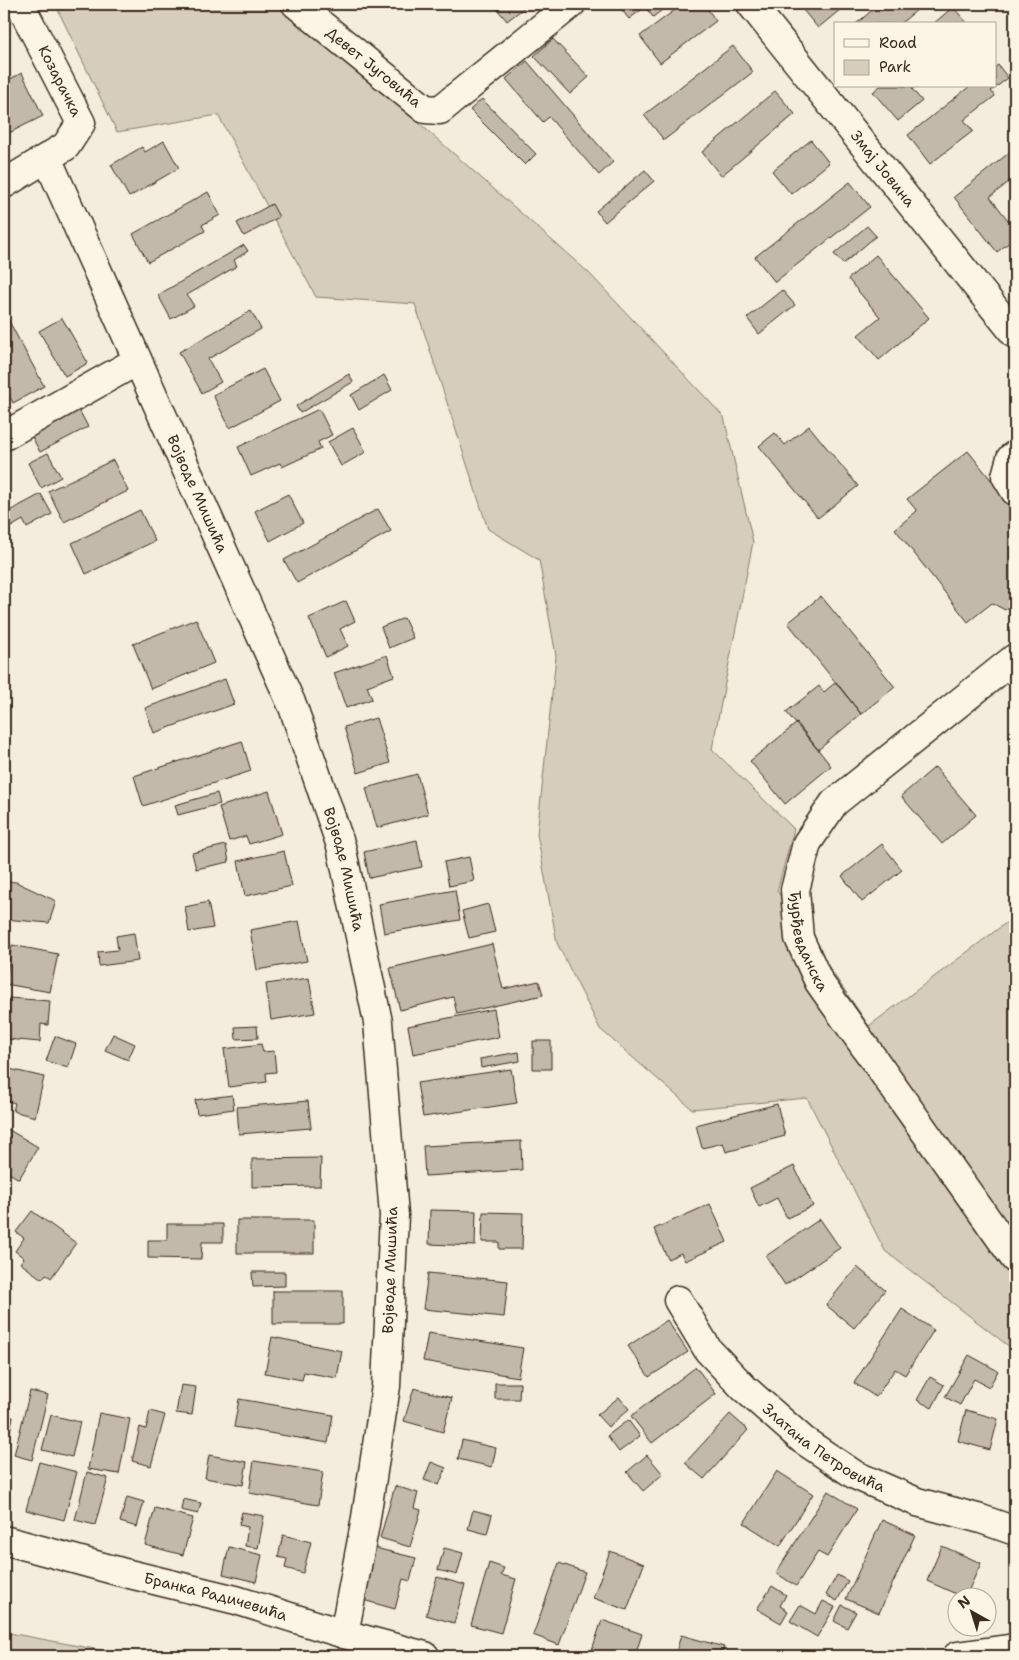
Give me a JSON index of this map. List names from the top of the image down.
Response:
{
  "streets": {
    "street": [
      "Девет Југовића",
      "Козарачка",
      "Змај Јовина",
      "Војводе Мишића",
      "Ђурђевданска",
      "Златана Петровића",
      "Бранка Радичевића"
    ]
  },
  "crossings": [
    ["Козарачка", "Војводе Мишића"],
    ["Војводе Мишића", "Бранка Радичевића"]
  ],
  "legend": ["Road", "Park"],
  "north": "top left"
}
